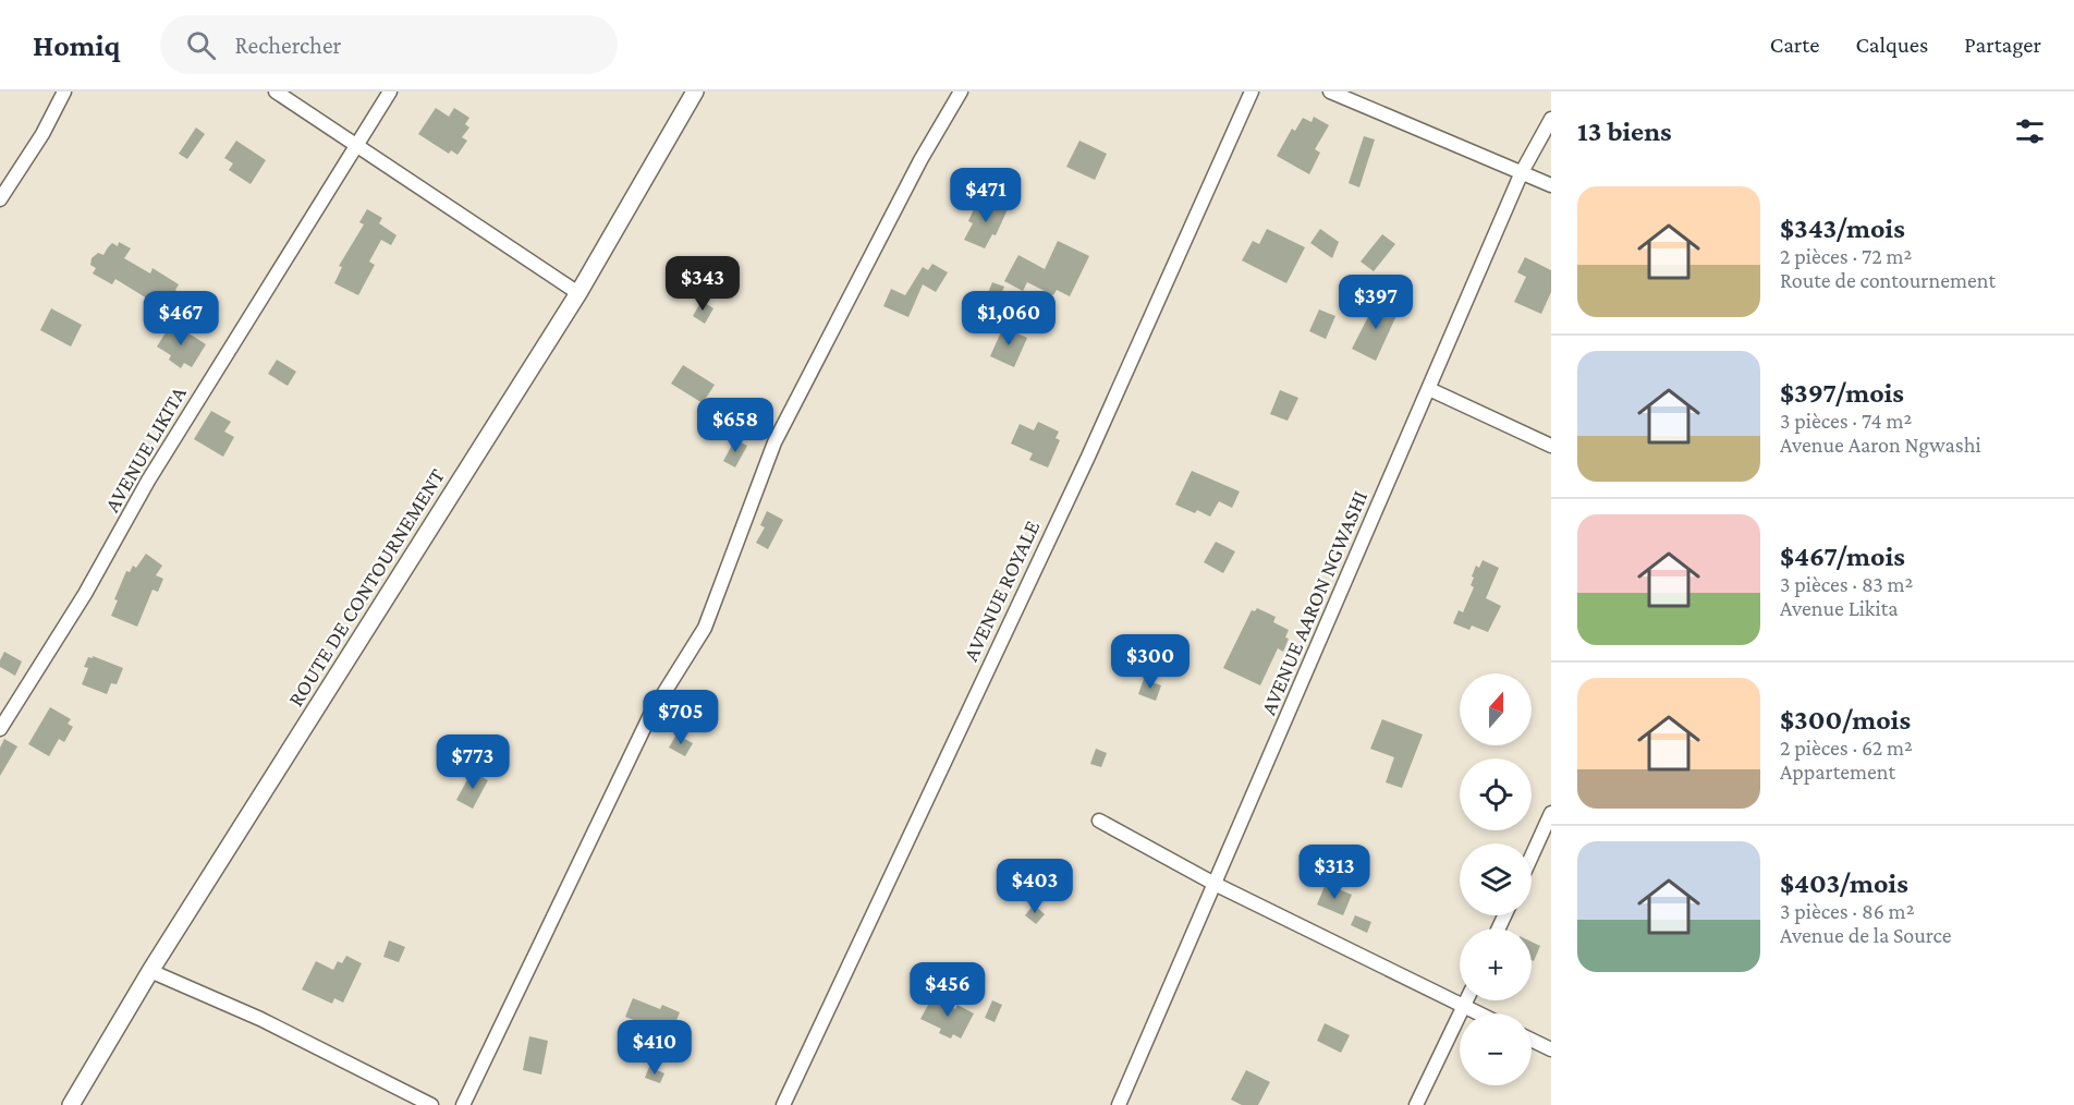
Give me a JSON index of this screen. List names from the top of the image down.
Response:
{
  "streets": {
    "street": [
      "AVENUE LIKITA",
      "ROUTE DE CONTOURNEMENT",
      "AVENUE ROYALE",
      "AVENUE AARON NGWASHI"
    ]
  },
  "north": "top",
  "page": {
    "header": "Homiq",
    "search": "Rechercher",
    "nav": ["Carte", "Calques", "Partager"],
    "heading": "13 biens",
    "price": [
      "$471",
      "$343",
      "$397",
      "$467",
      "$1,060",
      "$658",
      "$300",
      "$705",
      "$773",
      "$313",
      "$403",
      "$456",
      "$410"
    ],
    "list": [
      {
        "name": "$343/mois",
        "note": "2 pièces · 72 m² · Route de contournement"
      },
      {
        "name": "$397/mois",
        "note": "3 pièces · 74 m² · Avenue Aaron Ngwashi"
      },
      {
        "name": "$467/mois",
        "note": "3 pièces · 83 m² · Avenue Likita"
      },
      {
        "name": "$300/mois",
        "note": "2 pièces · 62 m² · Appartement"
      },
      {
        "name": "$403/mois",
        "note": "3 pièces · 86 m² · Avenue de la Source"
      }
    ],
    "map_buttons": ["+", "−"]
  }
}
